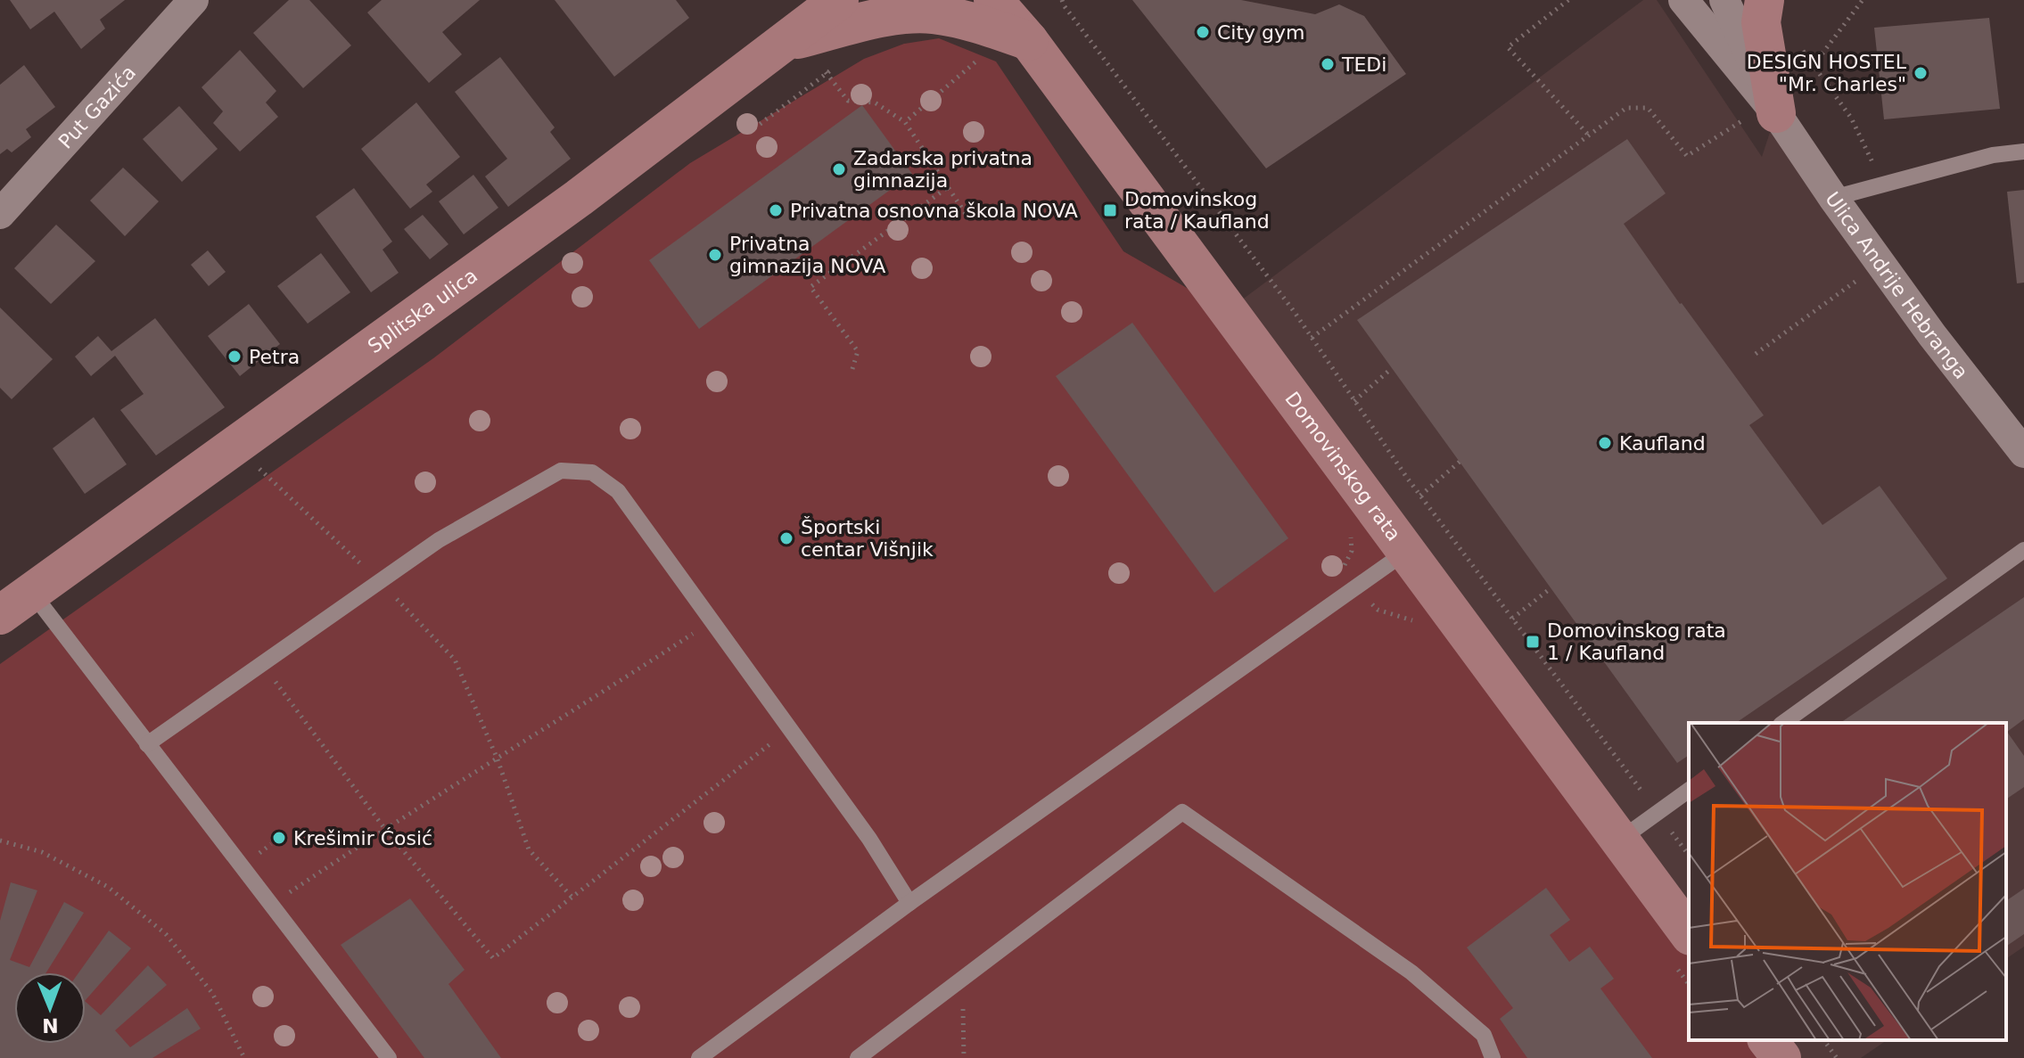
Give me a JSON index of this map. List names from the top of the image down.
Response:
{
  "streets": {
    "main road": ["Splitska ulica", "Domovinskog rata"],
    "street": ["Put Gazića", "Ulica Andrije Hebranga"]
  },
  "places": {
    "other": [
      "City gym",
      "TEDi",
      "DESIGN HOSTEL \"Mr. Charles\"",
      "Zadarska privatna gimnazija",
      "Privatna osnovna škola NOVA",
      "Privatna gimnazija NOVA",
      "Petra",
      "Kaufland",
      "Športski centar Višnjik",
      "Krešimir Ćosić"
    ],
    "transit": ["Domovinskog rata / Kaufland", "Domovinskog rata 1 / Kaufland"]
  },
  "north": "bottom"
}
